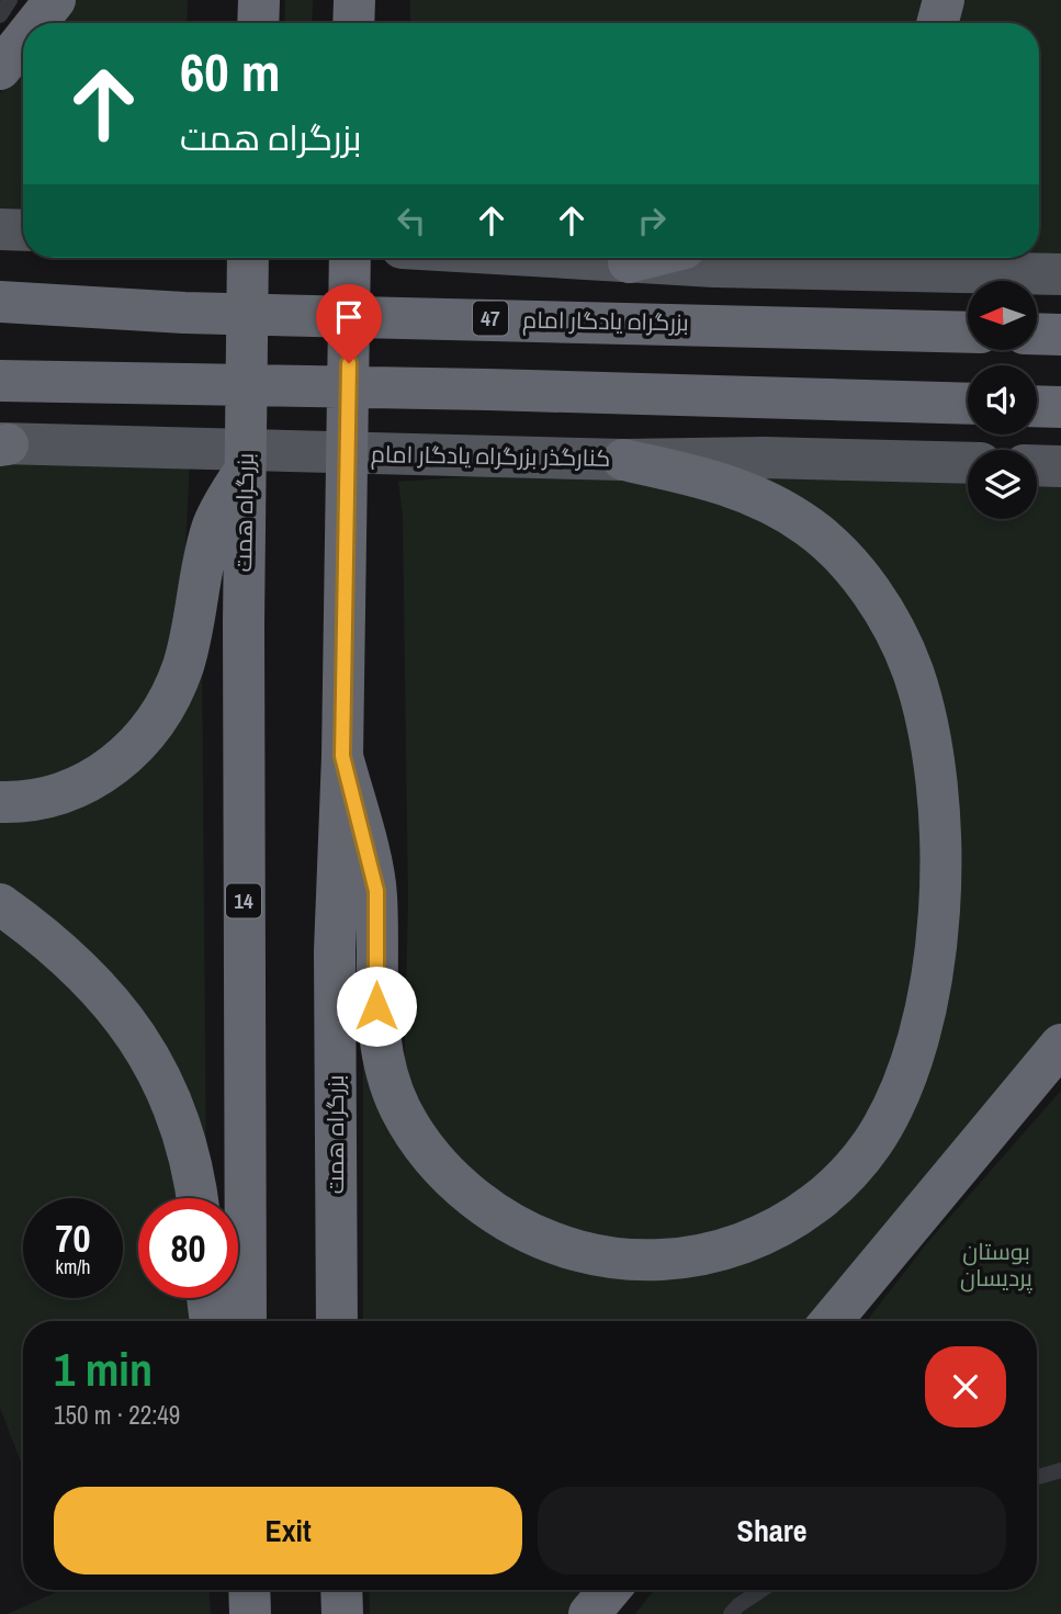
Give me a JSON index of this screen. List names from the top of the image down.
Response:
{
  "streets": {
    "highway": [
      "47",
      "بزرگراه یادگار امام",
      "بزرگراه همت",
      "14"
    ],
    "main road": ["کنارگذر بزرگراه یادگار امام"]
  },
  "parks": ["بوستان پردیسان"],
  "north": "left",
  "page": {
    "turn": ["60 m", "بزرگراه همت"],
    "speed": "70 km/h",
    "limit": "80",
    "heading": ["1 min", "150 m · 22:49"],
    "buttons": ["Exit", "Share"]
  }
}
